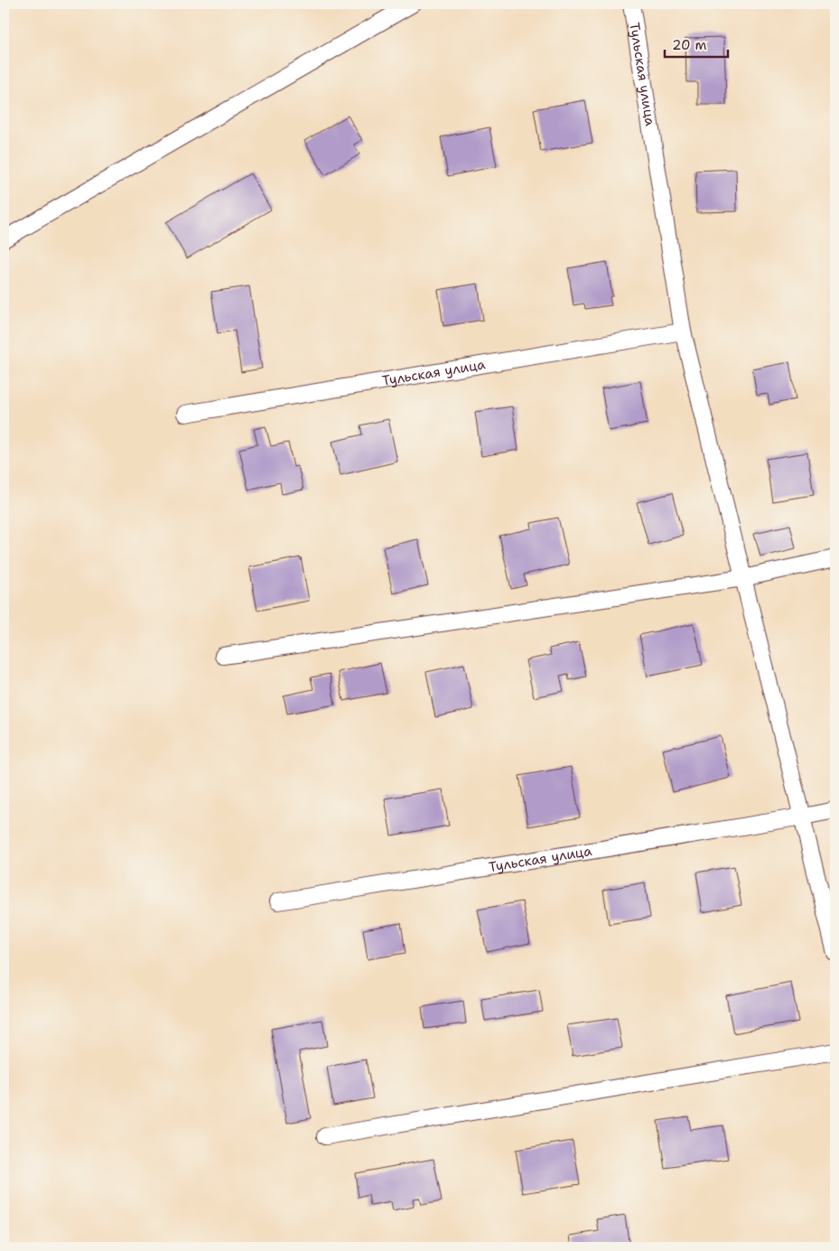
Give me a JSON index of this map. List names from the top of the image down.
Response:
{
  "streets": {
    "street": ["Тульская улица"]
  },
  "scale_bar": "20 m"
}
